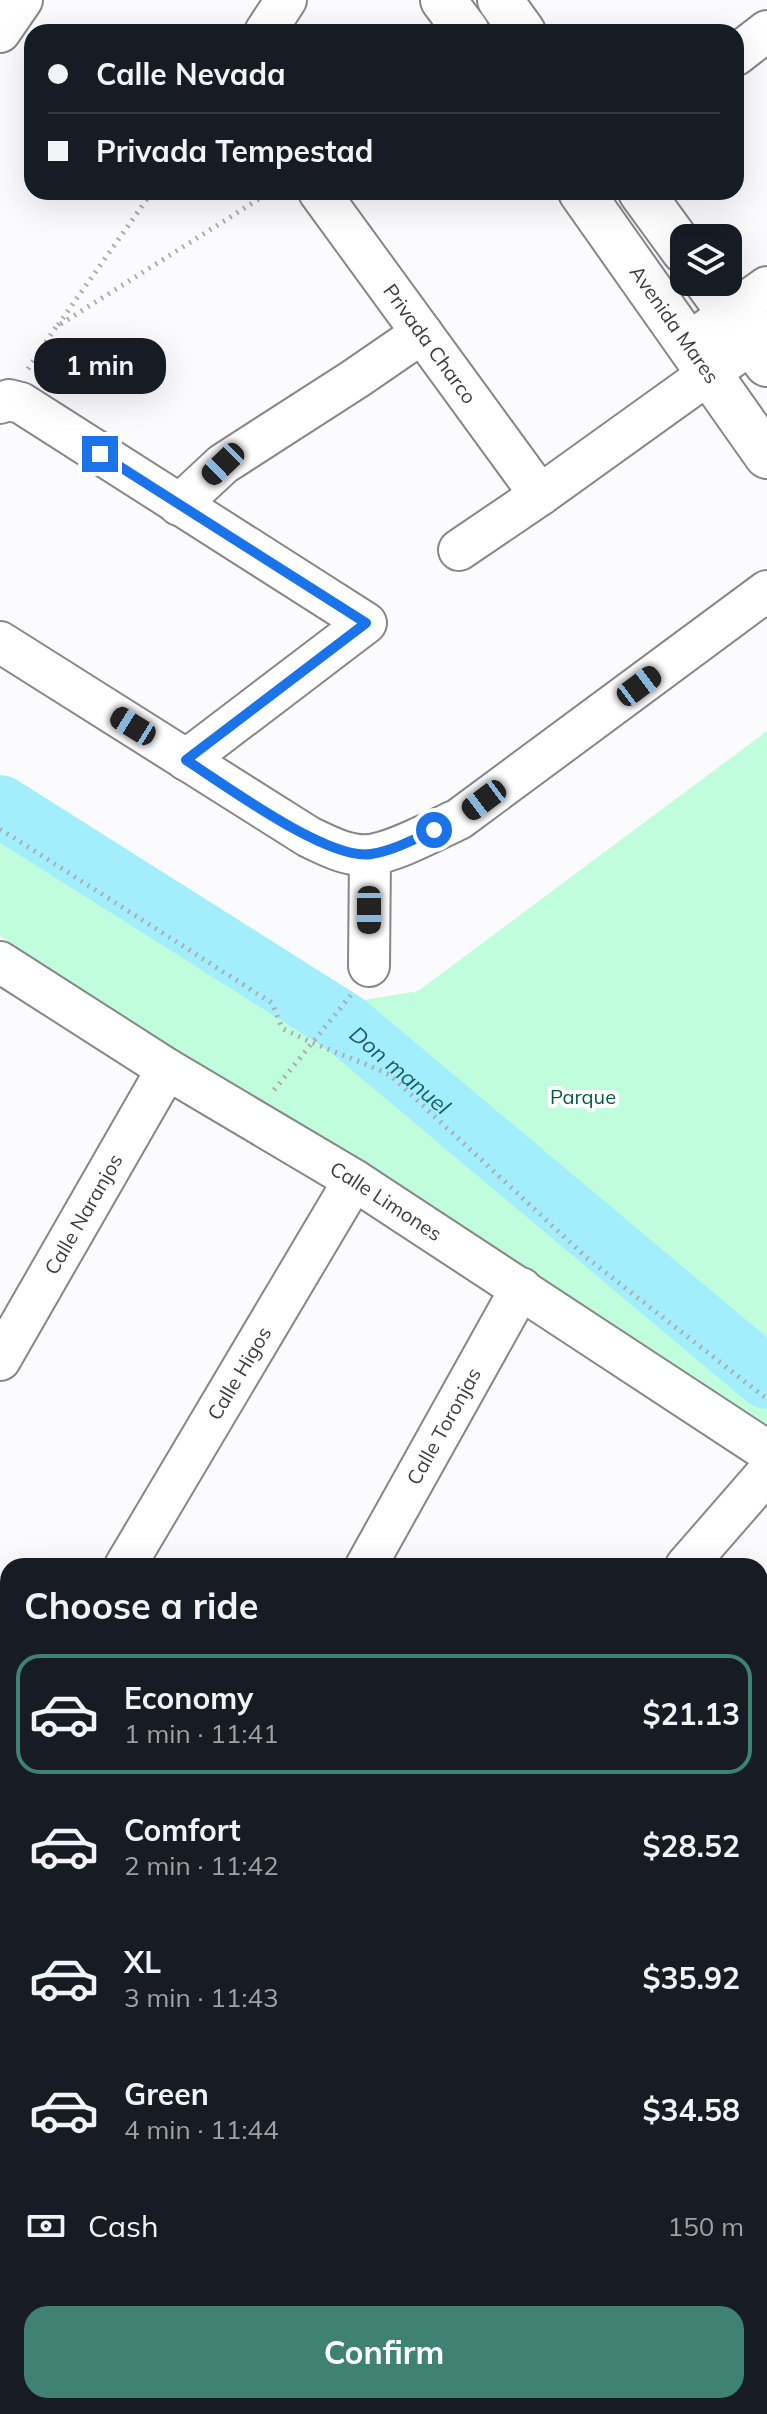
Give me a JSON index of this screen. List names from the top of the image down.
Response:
{
  "streets": {
    "main road": ["Avenida Mares"],
    "street": [
      "Privada Charco",
      "Calle Limones",
      "Calle Naranjos",
      "Calle Higos",
      "Calle Toronjas"
    ]
  },
  "crossings": [
    ["Calle Limones", "Calle Naranjos"],
    ["Calle Limones", "Calle Higos"],
    ["Calle Limones", "Calle Toronjas"]
  ],
  "water": ["Don manuel"],
  "parks": ["Parque"],
  "page": {
    "banner": ["Calle Nevada", "Privada Tempestad"],
    "bubble": "1 min",
    "heading": "Choose a ride",
    "list": [
      {
        "name": "Economy",
        "note": "1 min · 11:41",
        "value": "$21.13"
      },
      {
        "name": "Comfort",
        "note": "2 min · 11:42",
        "value": "$28.52"
      },
      {
        "name": "XL",
        "note": "3 min · 11:43",
        "value": "$35.92"
      },
      {
        "name": "Green",
        "note": "4 min · 11:44",
        "value": "$34.58"
      }
    ],
    "pay": ["Cash", "150 m"],
    "buttons": "Confirm"
  }
}
